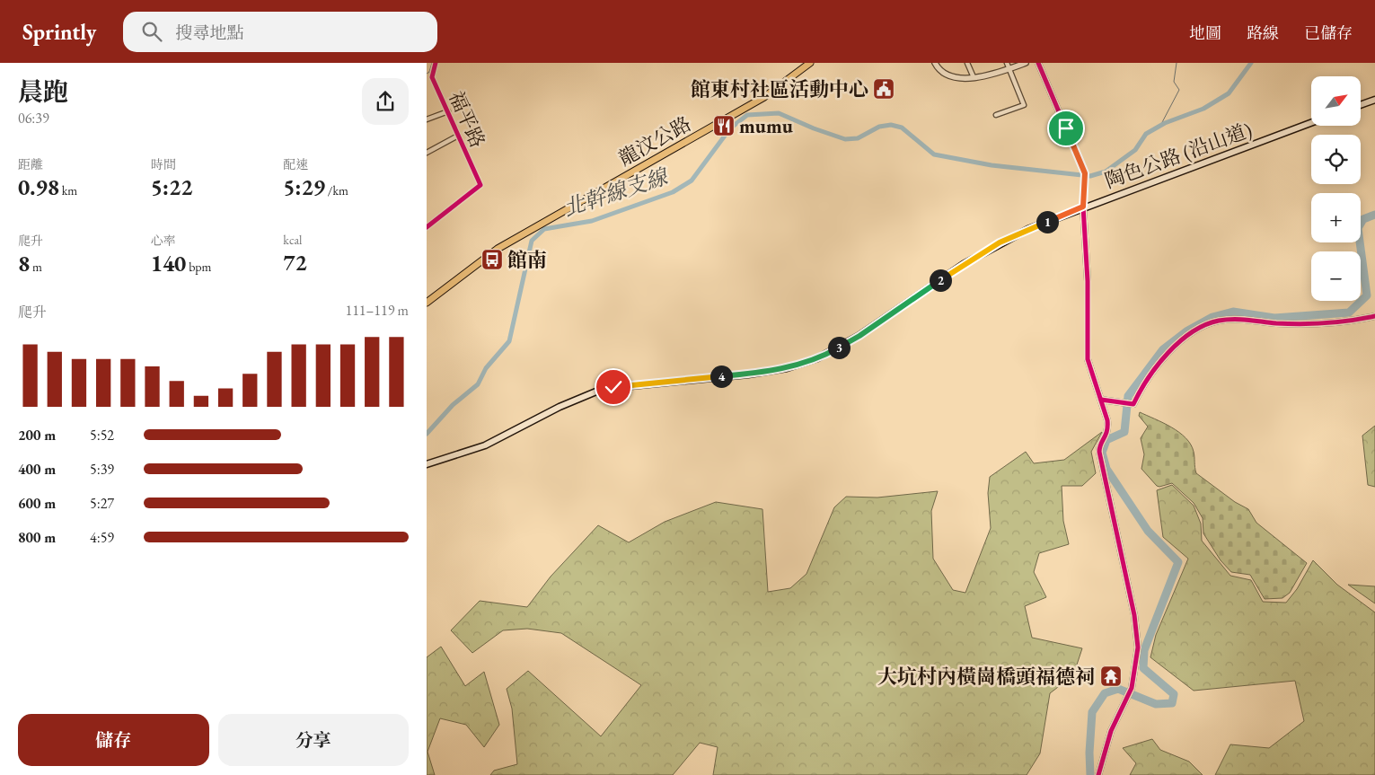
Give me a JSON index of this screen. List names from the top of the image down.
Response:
{
  "streets": {
    "main road": ["龍汶公路", "陶色公路 (沿山道)"],
    "street": ["福平路"]
  },
  "water": ["北幹線支線"],
  "places": {
    "public building": ["館東村社區活動中心"],
    "restaurant": ["mumu"],
    "bus stop": ["館南"],
    "temple": ["大坑村內橫崗橋頭福德祠"]
  },
  "north": "top right",
  "page": {
    "header": "Sprintly",
    "search": "搜尋地點",
    "nav": ["地圖", "路線", "已儲存"],
    "heading": ["晨跑", "06:39"],
    "map_buttons": ["+", "−"],
    "stats": [
      ["距離", "0.98 km"],
      ["時間", "5:22"],
      ["配速", "5:29 /km"],
      ["爬升", "8 m"],
      ["心率", "140 bpm"],
      ["kcal", "72"]
    ],
    "pins": [
      "1",
      "2",
      "3",
      "4"
    ],
    "chart": ["爬升", "111–119 m"],
    "list": [
      {
        "name": "200 m",
        "note": "5:52"
      },
      {
        "name": "400 m",
        "note": "5:39"
      },
      {
        "name": "600 m",
        "note": "5:27"
      },
      {
        "name": "800 m",
        "note": "4:59"
      }
    ],
    "buttons": ["儲存", "分享"]
  }
}
